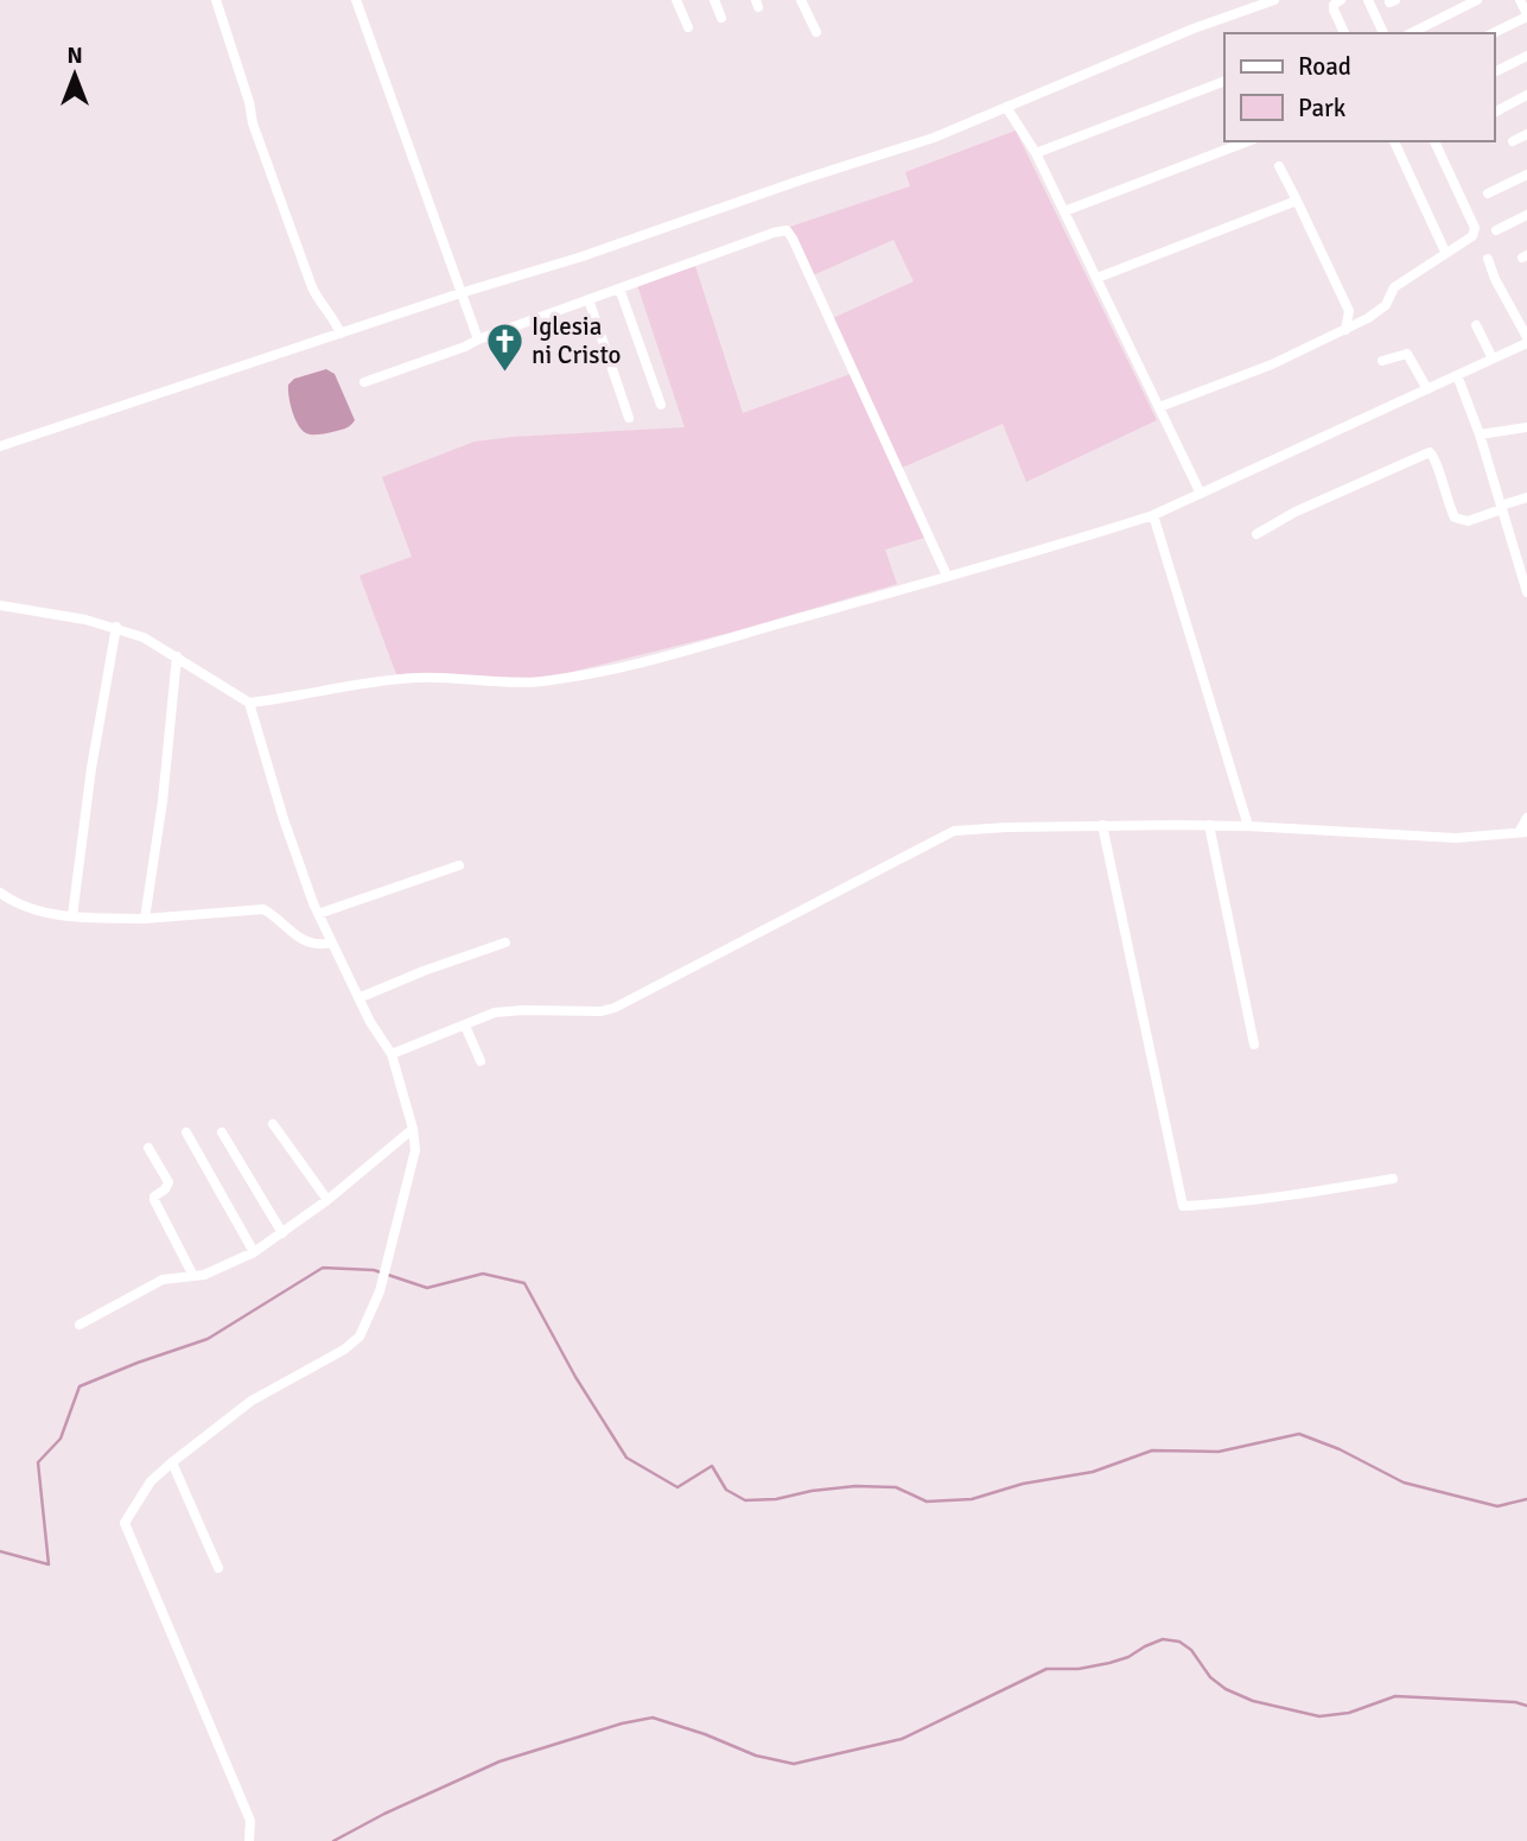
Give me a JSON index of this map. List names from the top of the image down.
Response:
{
  "places": {
    "church": ["Iglesia ni Cristo"]
  },
  "legend": ["Road", "Park"],
  "north": "top"
}
